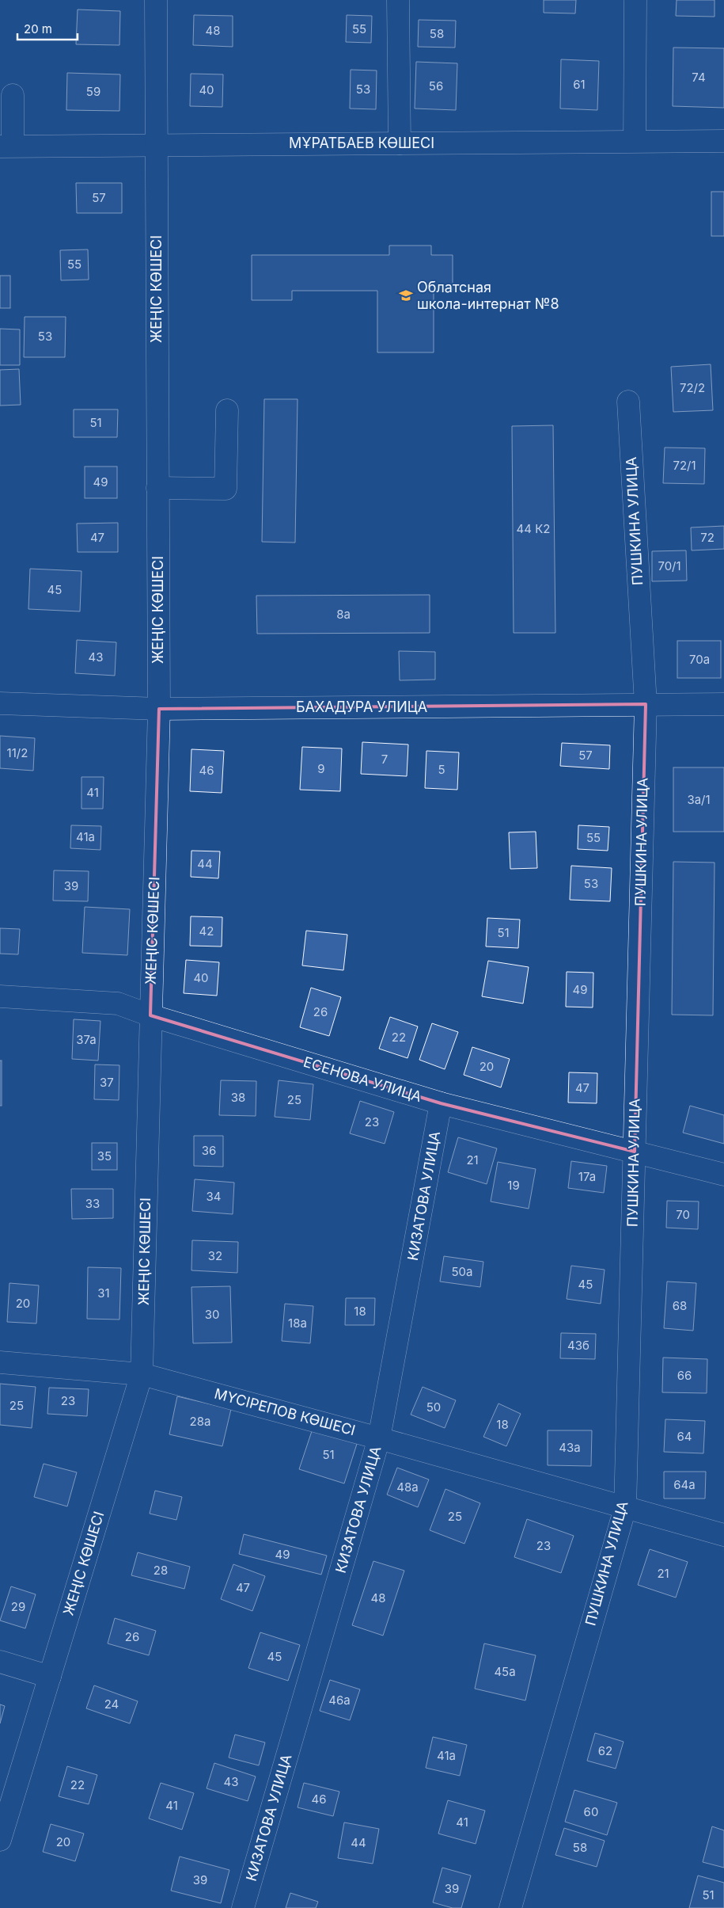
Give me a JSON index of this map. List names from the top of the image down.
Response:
{
  "streets": {
    "street": [
      "МҰРАТБАЕВ КӨШЕСІ",
      "ЖЕҢІС КӨШЕСІ",
      "ПУШКИНА УЛИЦА",
      "БАХАДУРА УЛИЦА",
      "ЕСЕНОВА УЛИЦА",
      "КИЗАТОВА УЛИЦА",
      "МҮСІРЕПОВ КӨШЕСІ"
    ]
  },
  "crossings": [
    ["МҰРАТБАЕВ КӨШЕСІ", "ЖЕҢІС КӨШЕСІ"],
    ["ЖЕҢІС КӨШЕСІ", "БАХАДУРА УЛИЦА"],
    ["ЖЕҢІС КӨШЕСІ", "ЕСЕНОВА УЛИЦА"],
    ["ЖЕҢІС КӨШЕСІ", "МҮСІРЕПОВ КӨШЕСІ"],
    ["ПУШКИНА УЛИЦА", "БАХАДУРА УЛИЦА"],
    ["ПУШКИНА УЛИЦА", "ЕСЕНОВА УЛИЦА"],
    ["ПУШКИНА УЛИЦА", "МҮСІРЕПОВ КӨШЕСІ"],
    ["ЕСЕНОВА УЛИЦА", "КИЗАТОВА УЛИЦА"],
    ["КИЗАТОВА УЛИЦА", "МҮСІРЕПОВ КӨШЕСІ"]
  ],
  "places": {
    "school or university": ["Облатсная школа-интернат №8"]
  },
  "house_numbers": [
    "55",
    "48",
    "58",
    "74",
    "61",
    "56",
    "53",
    "40",
    "59",
    "57",
    "55",
    "53",
    "72/2",
    "51",
    "72/1",
    "49",
    "44 К2",
    "47",
    "72",
    "70/1",
    "45",
    "8а",
    "43",
    "70а",
    "11/2",
    "57",
    "7",
    "9",
    "5",
    "46",
    "41",
    "3а/1",
    "41а",
    "55",
    "44",
    "53",
    "39",
    "42",
    "51",
    "40",
    "49",
    "26",
    "22",
    "37а",
    "20",
    "37",
    "47",
    "38",
    "25",
    "23",
    "36",
    "35",
    "21",
    "17а",
    "19",
    "34",
    "33",
    "70",
    "32",
    "50а",
    "45",
    "31",
    "20",
    "68",
    "18",
    "30",
    "18а",
    "43б",
    "66",
    "23",
    "25",
    "50",
    "28а",
    "18",
    "64",
    "43а",
    "51",
    "64а",
    "48а",
    "25",
    "23",
    "49",
    "28",
    "21",
    "47",
    "48",
    "29",
    "26",
    "45",
    "45а",
    "46а",
    "24",
    "62",
    "41а",
    "43",
    "22",
    "46",
    "41",
    "60",
    "41",
    "20",
    "44",
    "58",
    "39",
    "39",
    "51"
  ],
  "scale_bar": "20 m"
}
